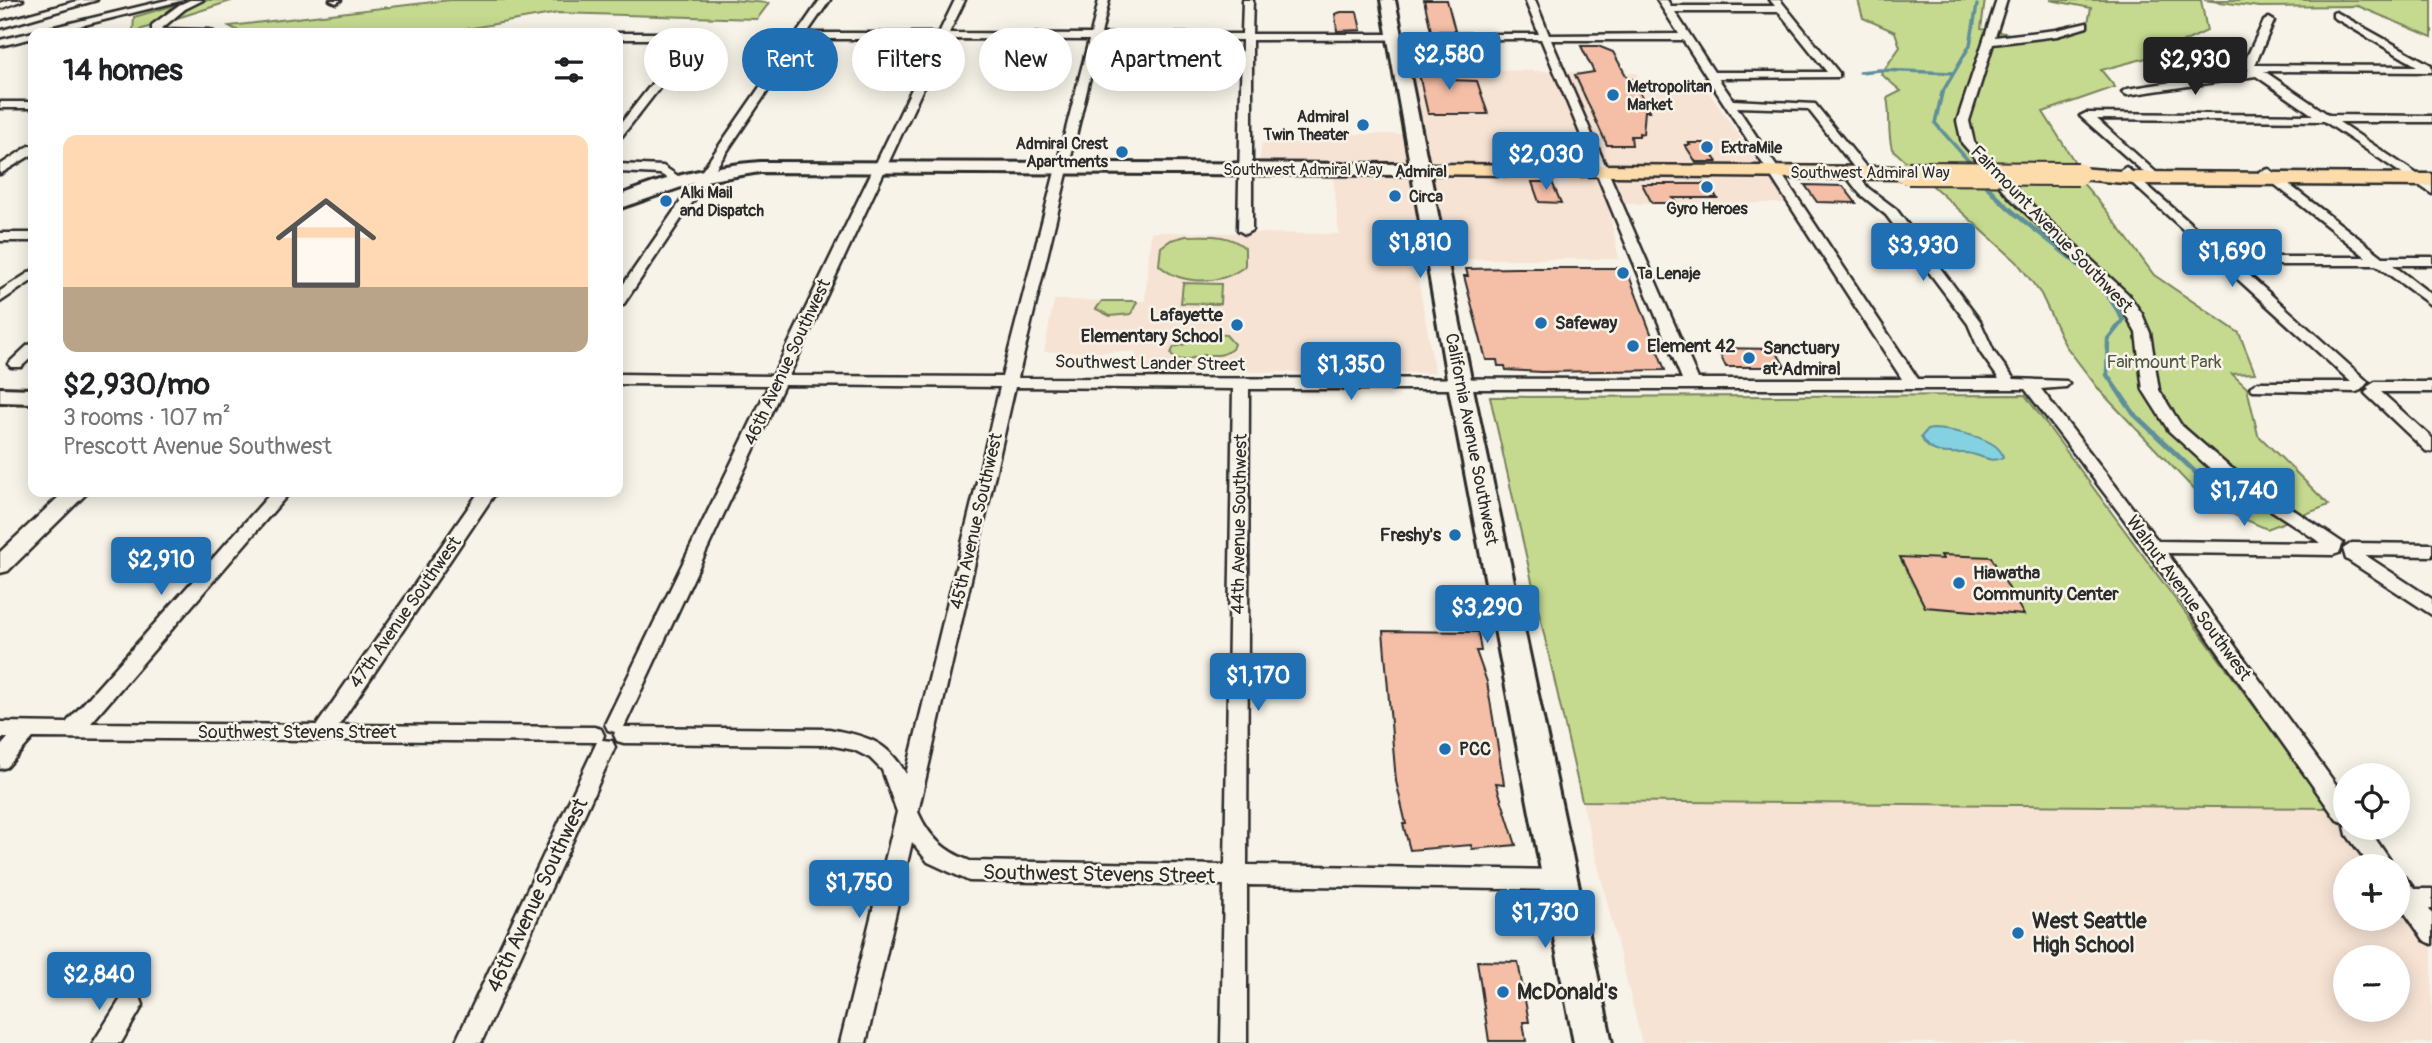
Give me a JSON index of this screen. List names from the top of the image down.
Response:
{
  "streets": {
    "main road": ["Southwest Admiral Way", "California Avenue Southwest"],
    "street": [
      "Fairmount Avenue Southwest",
      "46th Avenue Southwest",
      "Southwest Lander Street",
      "45th Avenue Southwest",
      "44th Avenue Southwest",
      "Walnut Avenue Southwest",
      "47th Avenue Southwest",
      "Southwest Stevens Street"
    ]
  },
  "crossings": [
    ["Southwest Admiral Way", "46th Avenue Southwest"],
    ["Southwest Admiral Way", "California Avenue Southwest"],
    ["Southwest Admiral Way", "45th Avenue Southwest"],
    ["Southwest Admiral Way", "Walnut Avenue Southwest"],
    ["46th Avenue Southwest", "Southwest Lander Street"],
    ["46th Avenue Southwest", "Southwest Stevens Street"],
    ["Southwest Lander Street", "California Avenue Southwest"],
    ["Southwest Lander Street", "45th Avenue Southwest"],
    ["Southwest Lander Street", "44th Avenue Southwest"],
    ["Southwest Lander Street", "Walnut Avenue Southwest"],
    ["California Avenue Southwest", "Southwest Stevens Street"],
    ["45th Avenue Southwest", "Southwest Stevens Street"],
    ["44th Avenue Southwest", "Southwest Stevens Street"],
    ["47th Avenue Southwest", "Southwest Stevens Street"]
  ],
  "districts": ["Admiral"],
  "parks": ["Fairmount Park"],
  "places": [
    "Metropolitan Market",
    "Admiral Twin Theater",
    "ExtraMile",
    "Admiral Crest Apartments",
    "Gyro Heroes",
    "Circa",
    "Alki Mail and Dispatch",
    "Ta Lenaje",
    "Safeway",
    "Lafayette Elementary School",
    "Element 42",
    "Sanctuary at Admiral",
    "Freshy's",
    "Hiawatha Community Center",
    "PCC",
    "West Seattle High School",
    "McDonald's"
  ],
  "page": {
    "chip": [
      "Buy",
      "Rent",
      "Filters",
      "New",
      "Apartment"
    ],
    "heading": "14 homes",
    "price": [
      "$2,580",
      "$2,930",
      "$2,030",
      "$1,810",
      "$3,930",
      "$1,690",
      "$1,350",
      "$1,740",
      "$2,910",
      "$3,290",
      "$1,170",
      "$1,750",
      "$1,730",
      "$2,840"
    ],
    "list": [
      {
        "name": "$2,930/mo",
        "note": "3 rooms · 107 m² · Prescott Avenue Southwest"
      }
    ],
    "map_buttons": ["+", "−"]
  }
}
